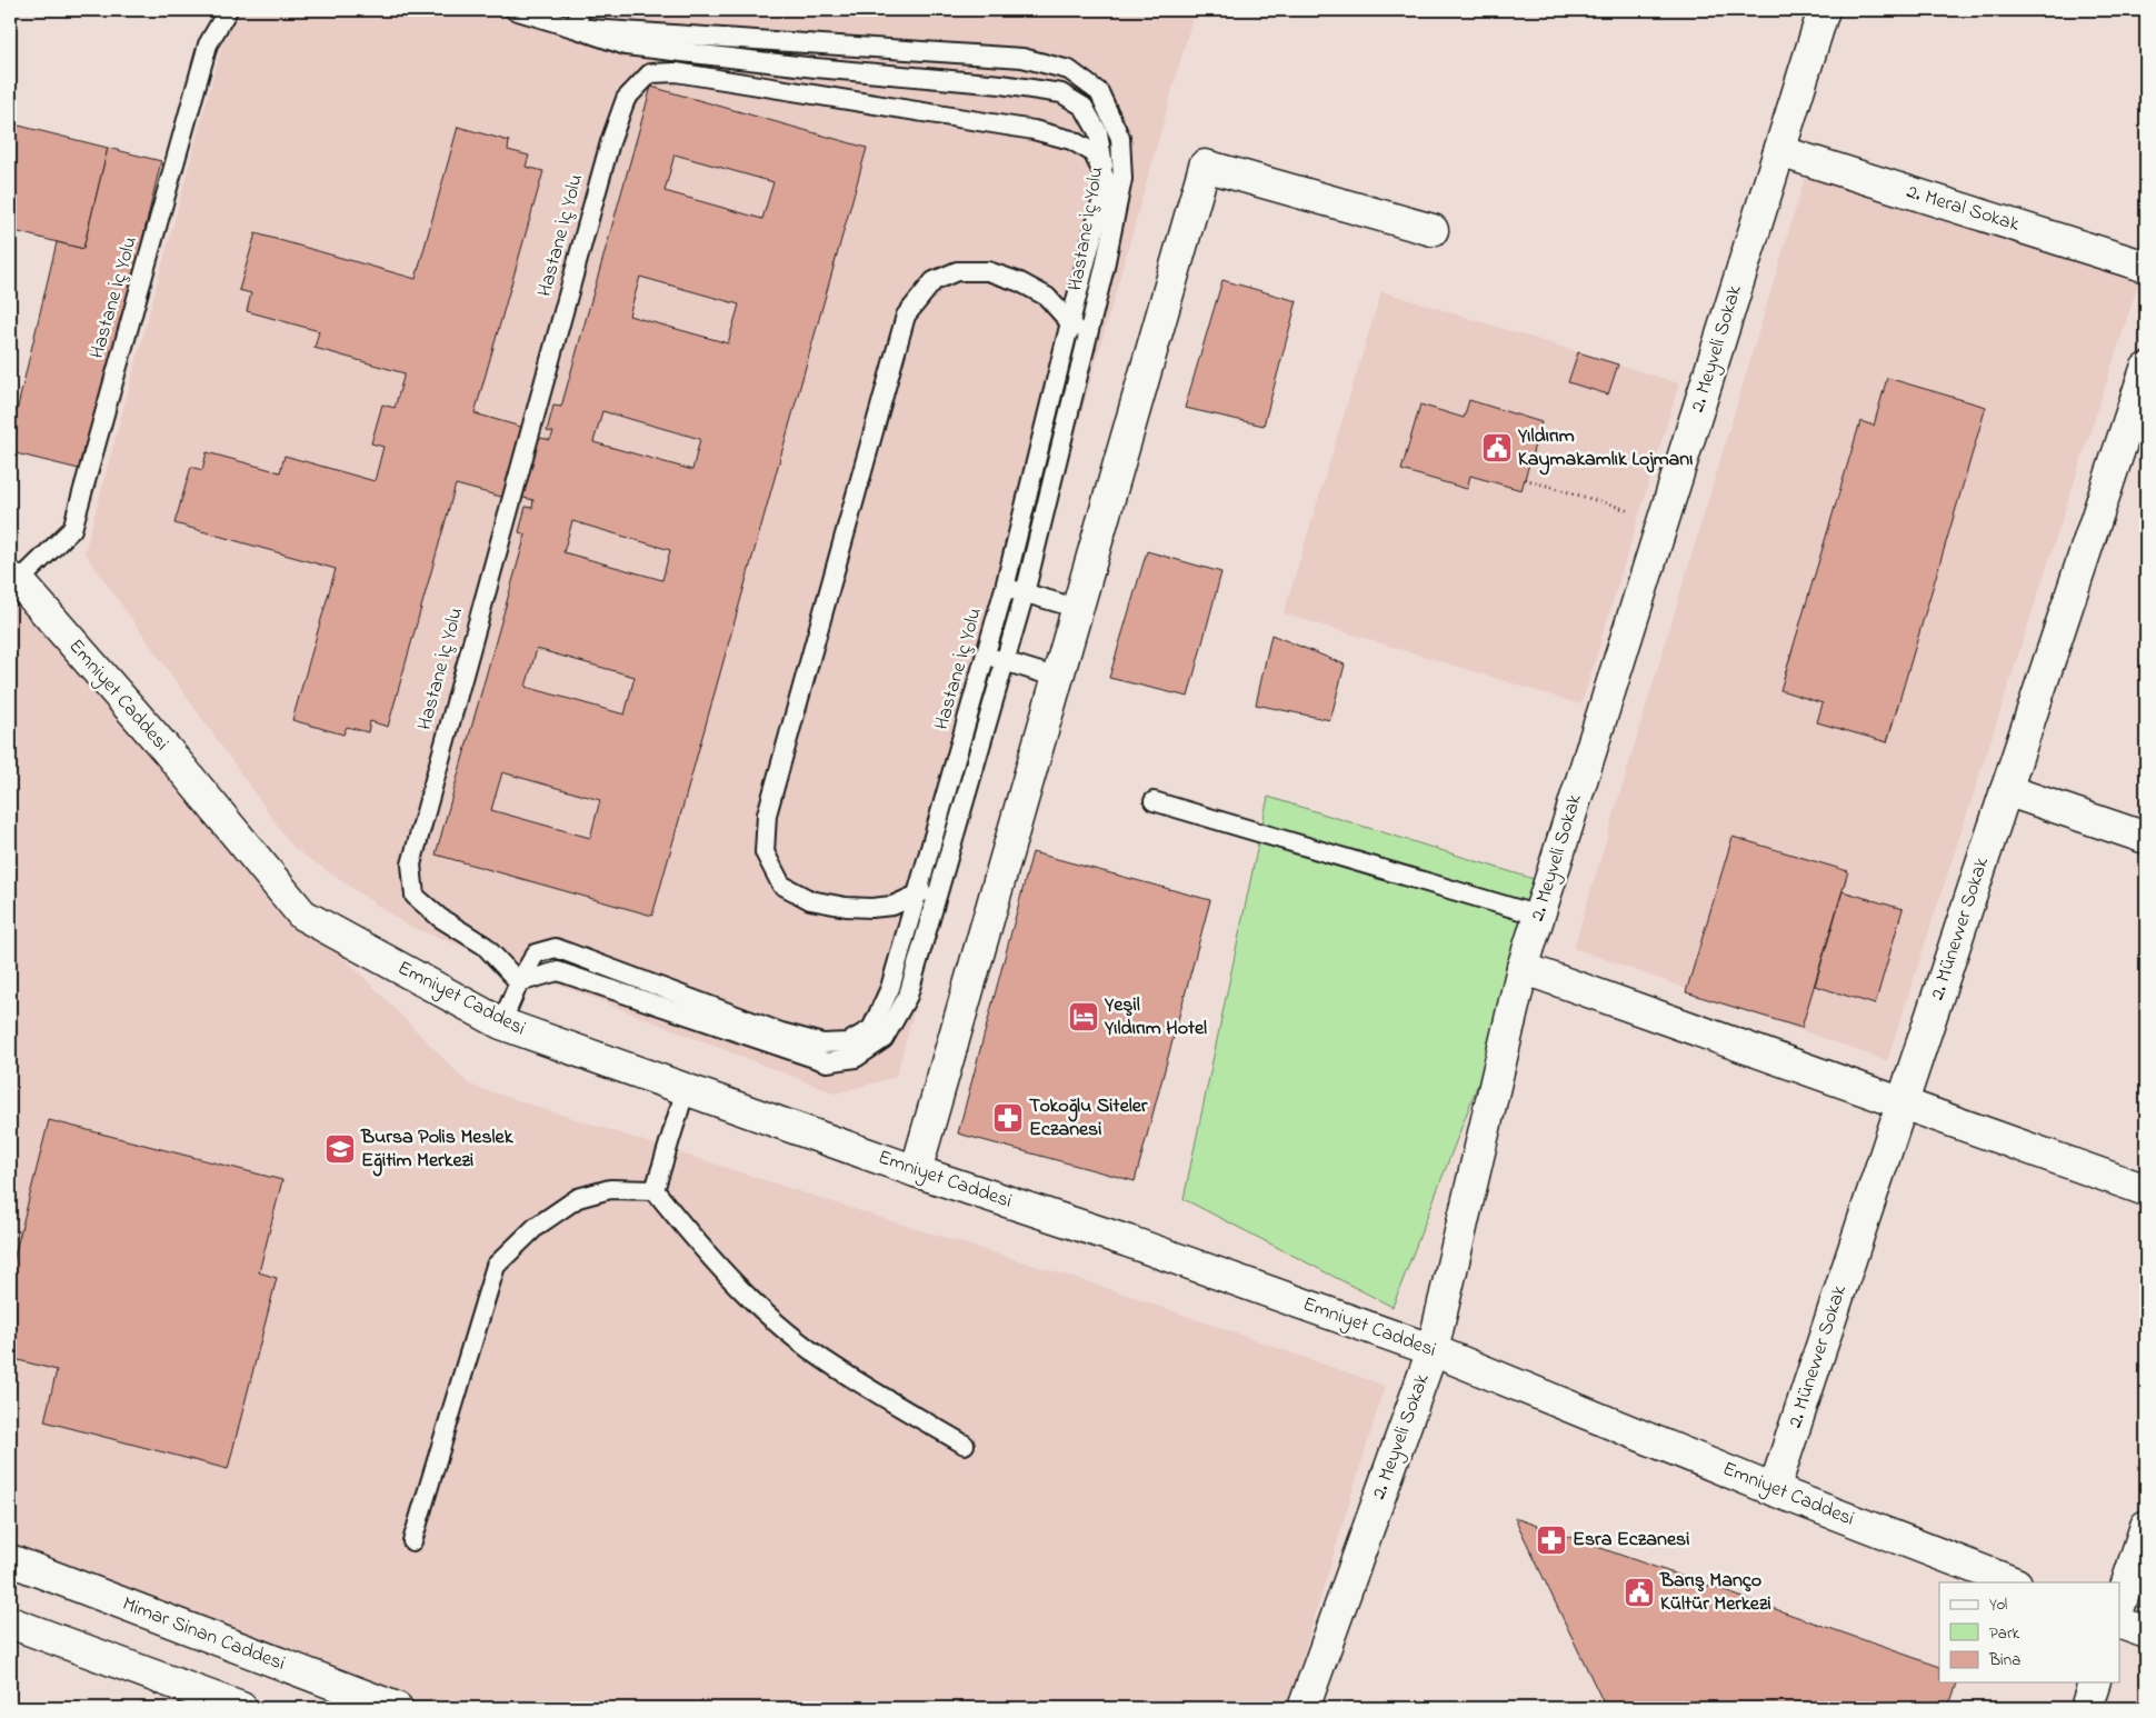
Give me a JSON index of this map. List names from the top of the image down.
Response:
{
  "streets": {
    "street": [
      "2. Meral Sokak",
      "2. Meyveli Sokak",
      "Emniyet Caddesi",
      "2. Münevver Sokak",
      "Mimar Sinan Caddesi"
    ],
    "lane": ["Hastane İç Yolu"]
  },
  "crossings": [
    ["2. Meral Sokak", "2. Meyveli Sokak"],
    ["Hastane İç Yolu", "Emniyet Caddesi"],
    ["2. Meyveli Sokak", "Emniyet Caddesi"],
    ["Emniyet Caddesi", "2. Münevver Sokak"]
  ],
  "places": {
    "public building": ["Yıldırım Kaymakamlık Lojmanı", "Barış Manço Kültür Merkezi"],
    "hotel": ["Yeşil Yıldırım Hotel"],
    "pharmacy": ["Tokoğlu Siteler Eczanesi", "Esra Eczanesi"],
    "school or university": ["Bursa Polis Meslek Eğitim Merkezi"]
  },
  "legend": ["Yol", "Park", "Bina"]
}
